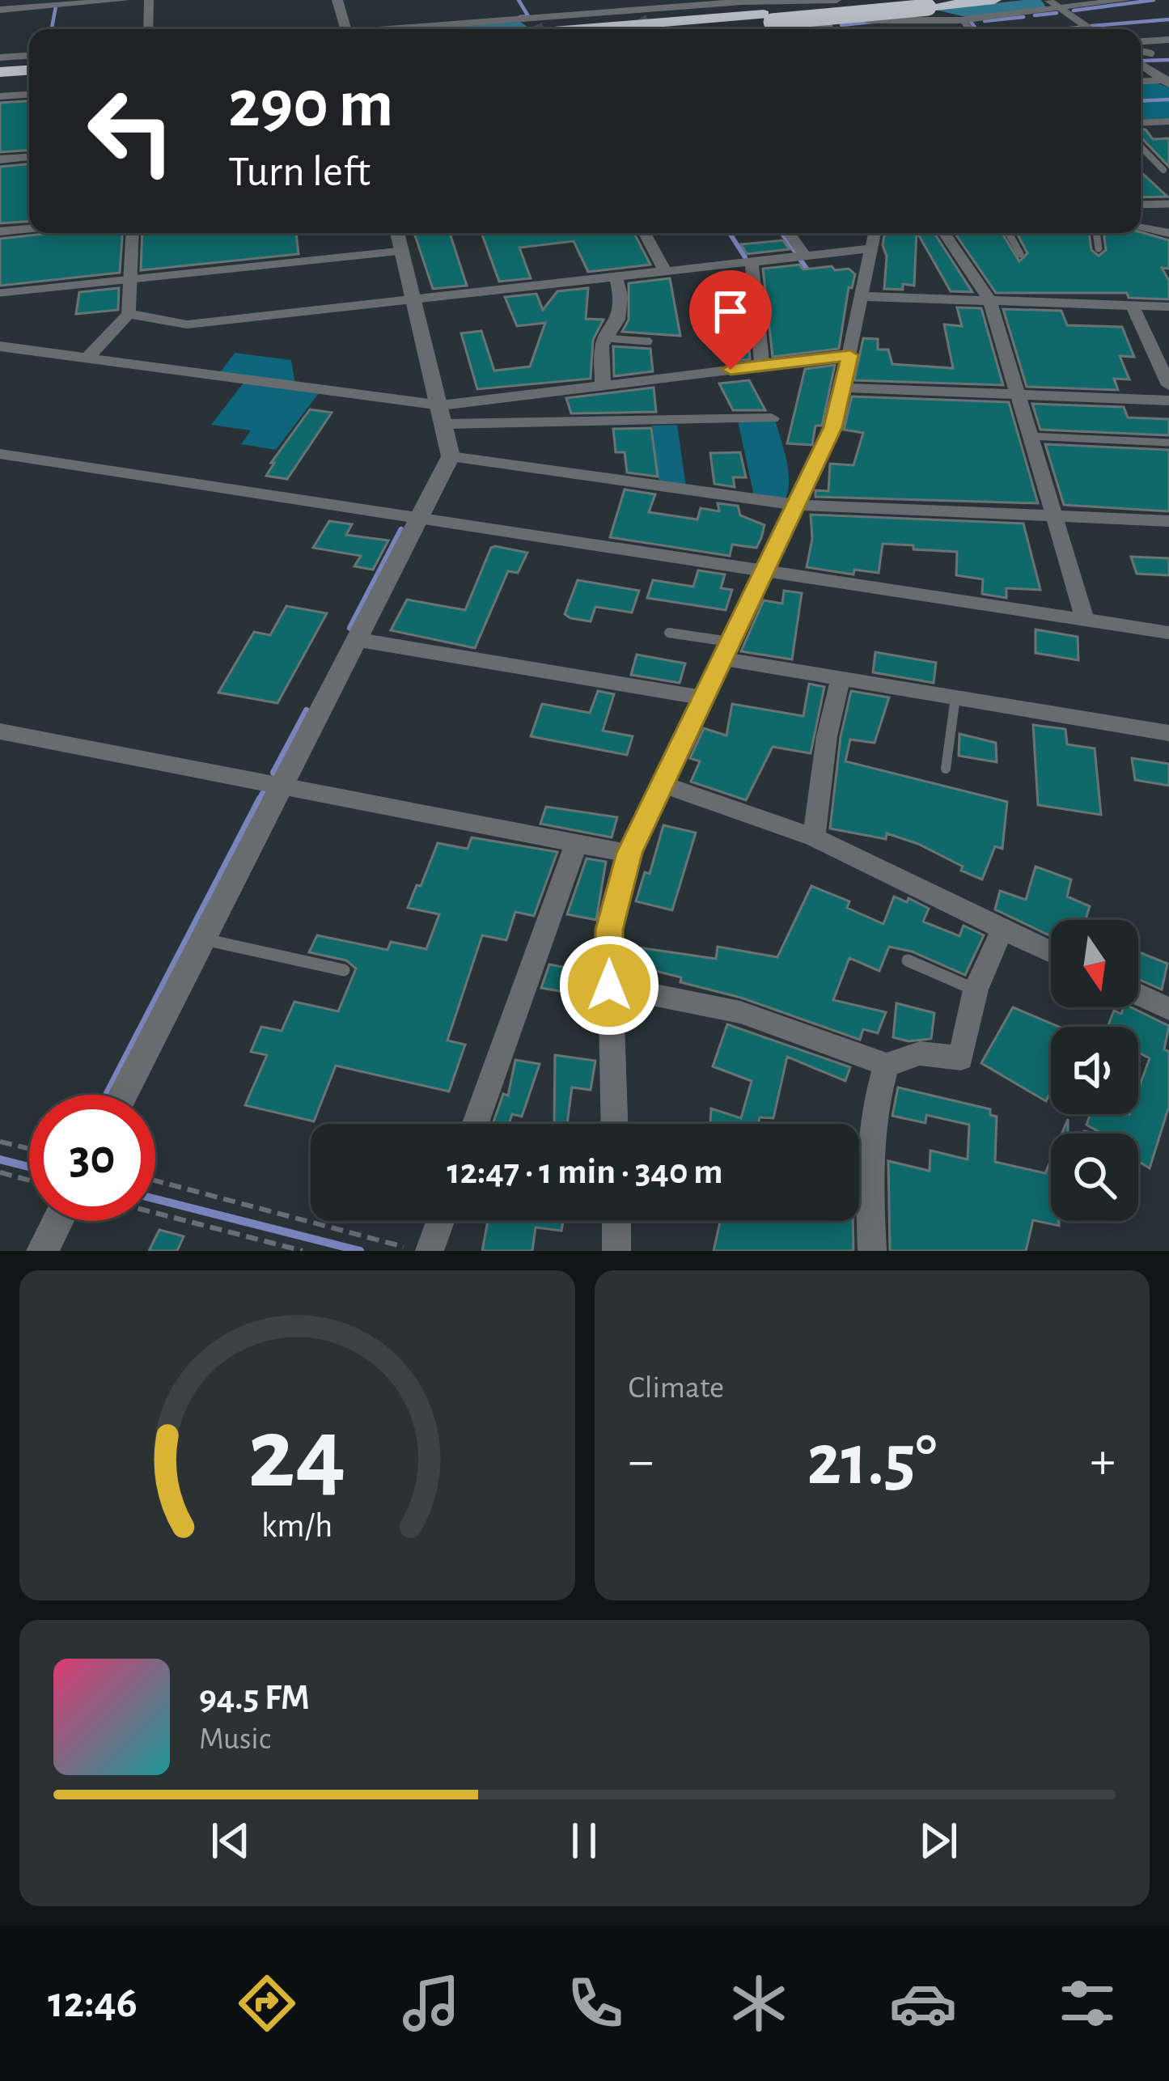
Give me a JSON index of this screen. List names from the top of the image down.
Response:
{
  "north": "bottom",
  "page": {
    "turn": ["290 m", "Turn left"],
    "limit": "30",
    "trip": "12:47 · 1 min · 340 m",
    "tile": "Climate",
    "heat": ["−", "21.5°", "+"],
    "song": ["94.5 FM", "Music"],
    "tabs": "12:46",
    "gauge": ["24", "km/h"]
  }
}
